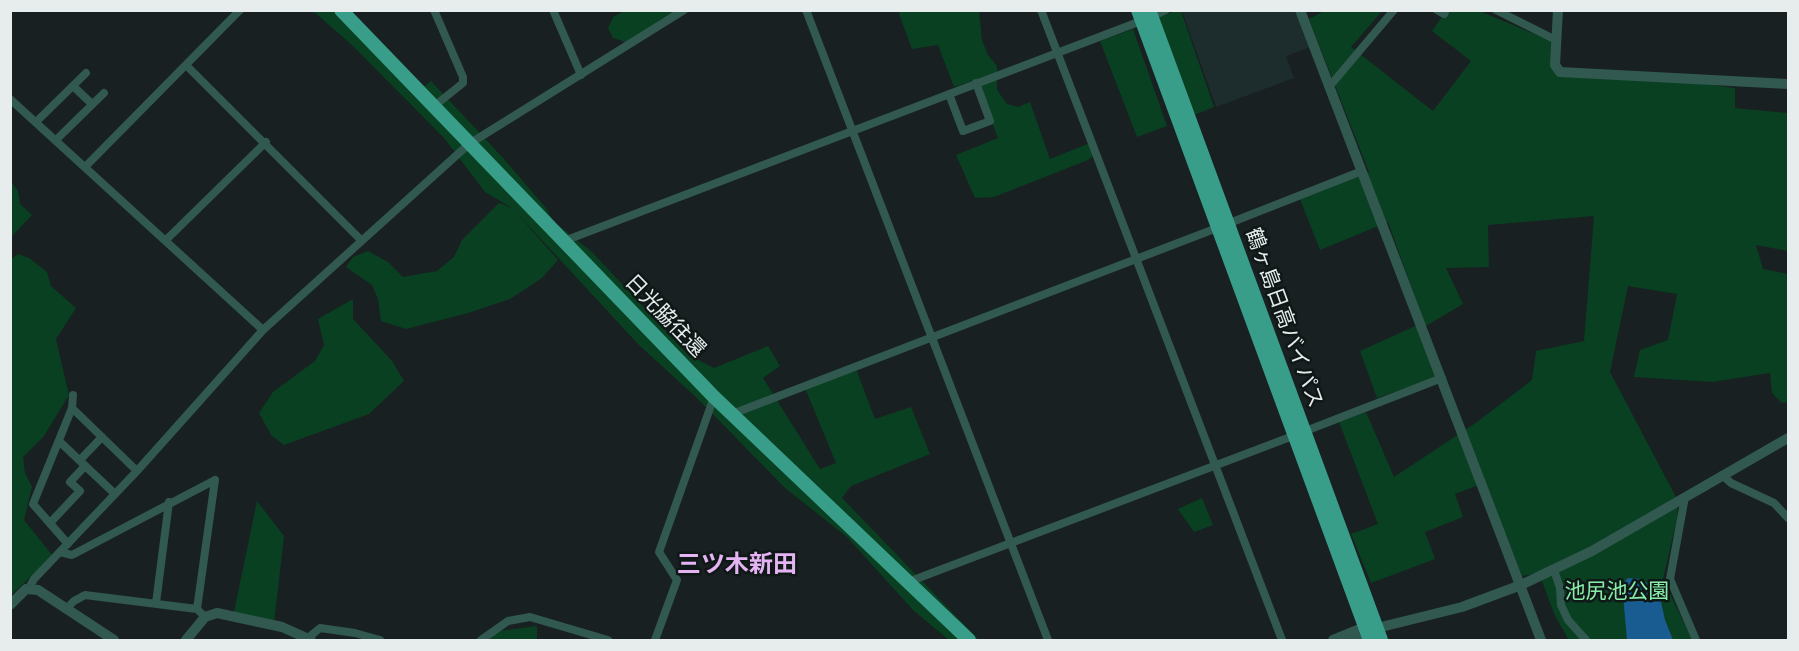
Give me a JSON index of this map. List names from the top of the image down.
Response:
{
  "streets": {
    "highway": ["日光脇往還", "鶴ヶ島日高バイパス"]
  },
  "districts": ["三ツ木新田"],
  "parks": ["池尻池公園"]
}
